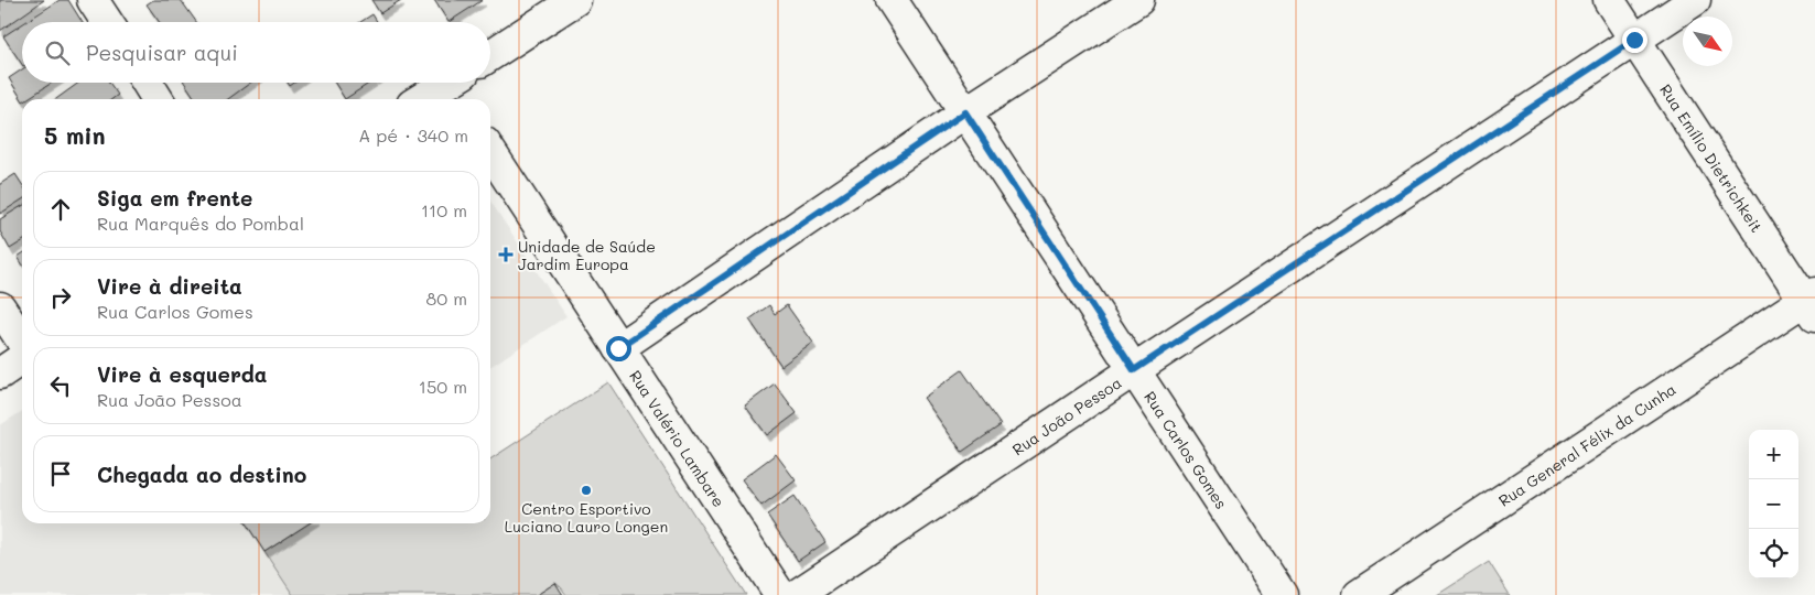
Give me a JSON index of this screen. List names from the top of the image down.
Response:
{
  "streets": {
    "street": [
      "Rua Emílio Dietrichkeit",
      "Rua João Pessoa",
      "Rua Valério Lambare",
      "Rua General Félix da Cunha",
      "Rua Carlos Gomes"
    ]
  },
  "crossings": [
    ["Rua Emílio Dietrichkeit", "Rua João Pessoa"],
    ["Rua Emílio Dietrichkeit", "Rua General Félix da Cunha"],
    ["Rua João Pessoa", "Rua Carlos Gomes"]
  ],
  "places": {
    "health": ["Unidade de Saúde Jardim Europa"],
    "other": ["Centro Esportivo Luciano Lauro Longen"]
  },
  "north": "bottom right",
  "page": {
    "search": "Pesquisar aqui",
    "heading": ["5 min", "A pé · 340 m"],
    "list": [
      ["Siga em frente", "Rua Marquês do Pombal", "110 m"],
      ["Vire à direita", "Rua Carlos Gomes", "80 m"],
      ["Vire à esquerda", "Rua João Pessoa", "150 m"],
      "Chegada ao destino"
    ],
    "map_buttons": ["+", "−"]
  }
}
